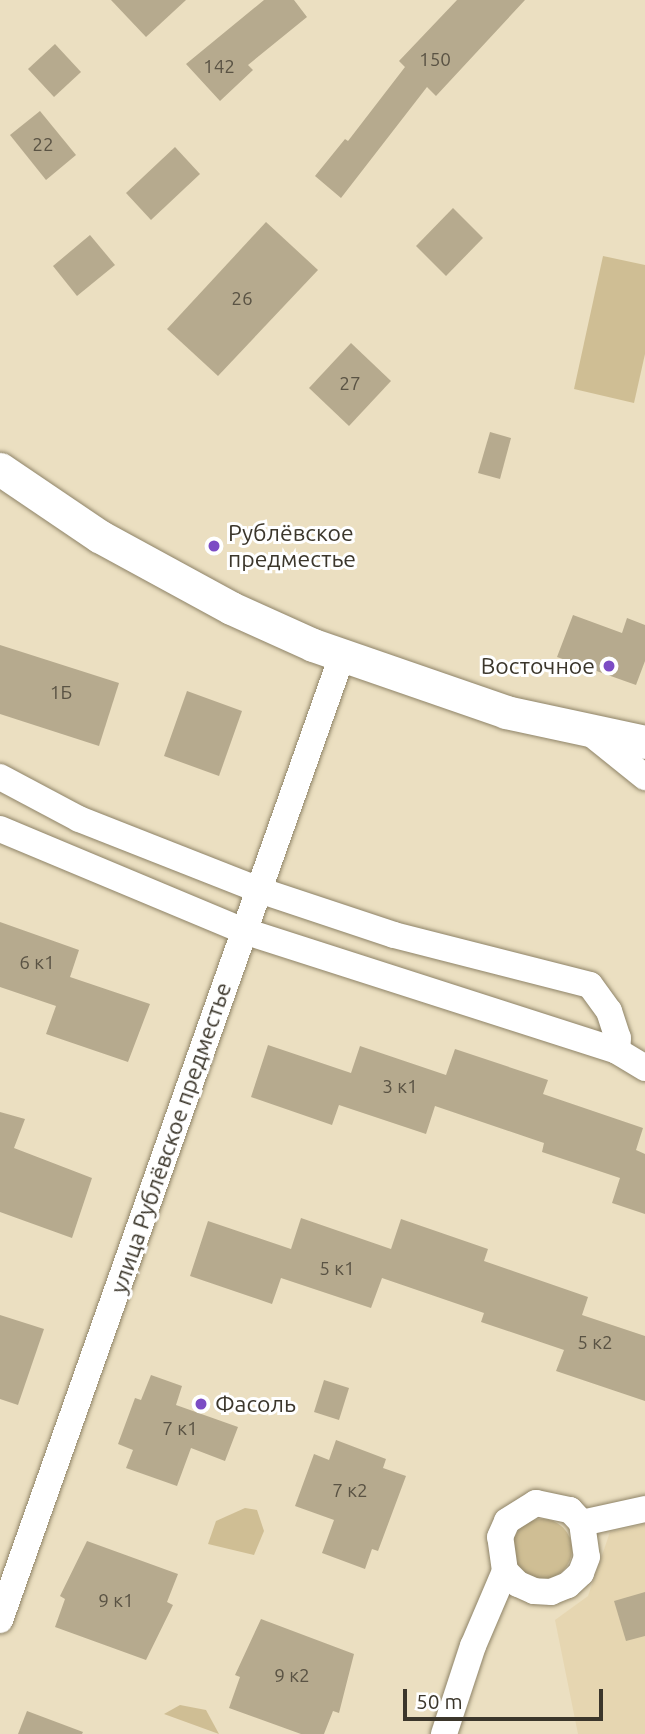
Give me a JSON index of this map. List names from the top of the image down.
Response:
{
  "streets": {
    "street": ["улица Рублёвское предместье"]
  },
  "places": ["Рублёвское предместье", "Восточное", "Фасоль"],
  "house_numbers": [
    "150",
    "142",
    "22",
    "26",
    "27",
    "1Б",
    "6 к1",
    "3 к1",
    "5 к1",
    "5 к2",
    "7 к1",
    "7 к2",
    "9 к1",
    "9 к2"
  ],
  "scale_bar": "50 m"
}
